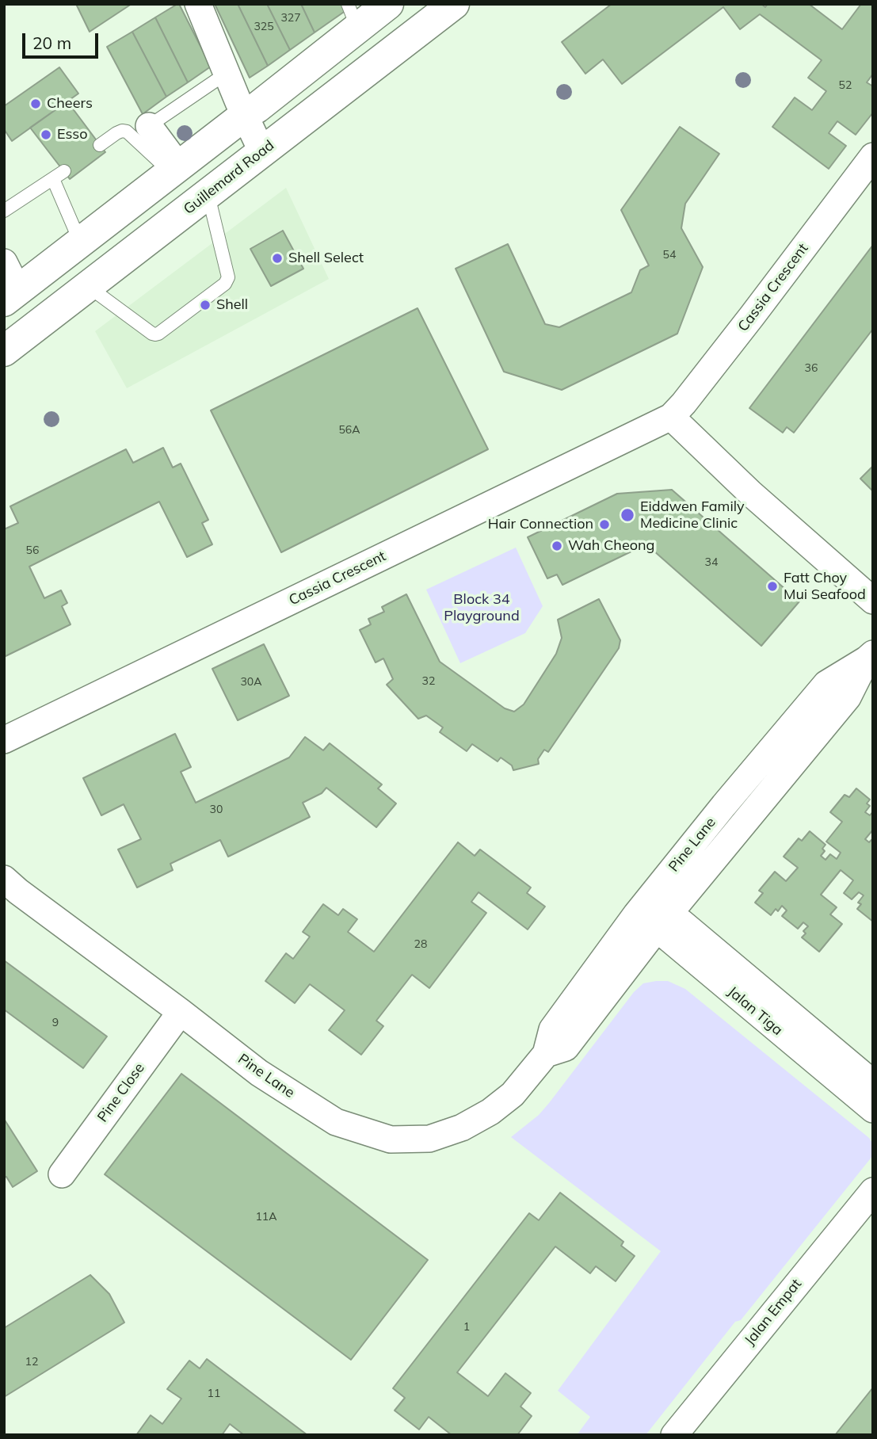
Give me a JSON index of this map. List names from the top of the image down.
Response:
{
  "streets": {
    "main road": ["Guillemard Road"],
    "street": [
      "Cassia Crescent",
      "Pine Lane",
      "Jalan Tiga",
      "Pine Close",
      "Jalan Empat"
    ]
  },
  "crossings": [
    ["Pine Lane", "Jalan Tiga"],
    ["Pine Lane", "Pine Close"]
  ],
  "parks": ["Block 34 Playground"],
  "places": [
    "Cheers",
    "Esso",
    "Shell Select",
    "Shell",
    "Eiddwen Family Medicine Clinic",
    "Hair Connection",
    "Wah Cheong",
    "Fatt Choy Mui Seafood"
  ],
  "house_numbers": [
    "327",
    "325",
    "52",
    "54",
    "36",
    "56A",
    "56",
    "34",
    "32",
    "30A",
    "30",
    "28",
    "9",
    "11A",
    "1",
    "12",
    "11"
  ],
  "scale_bar": "20 m"
}
